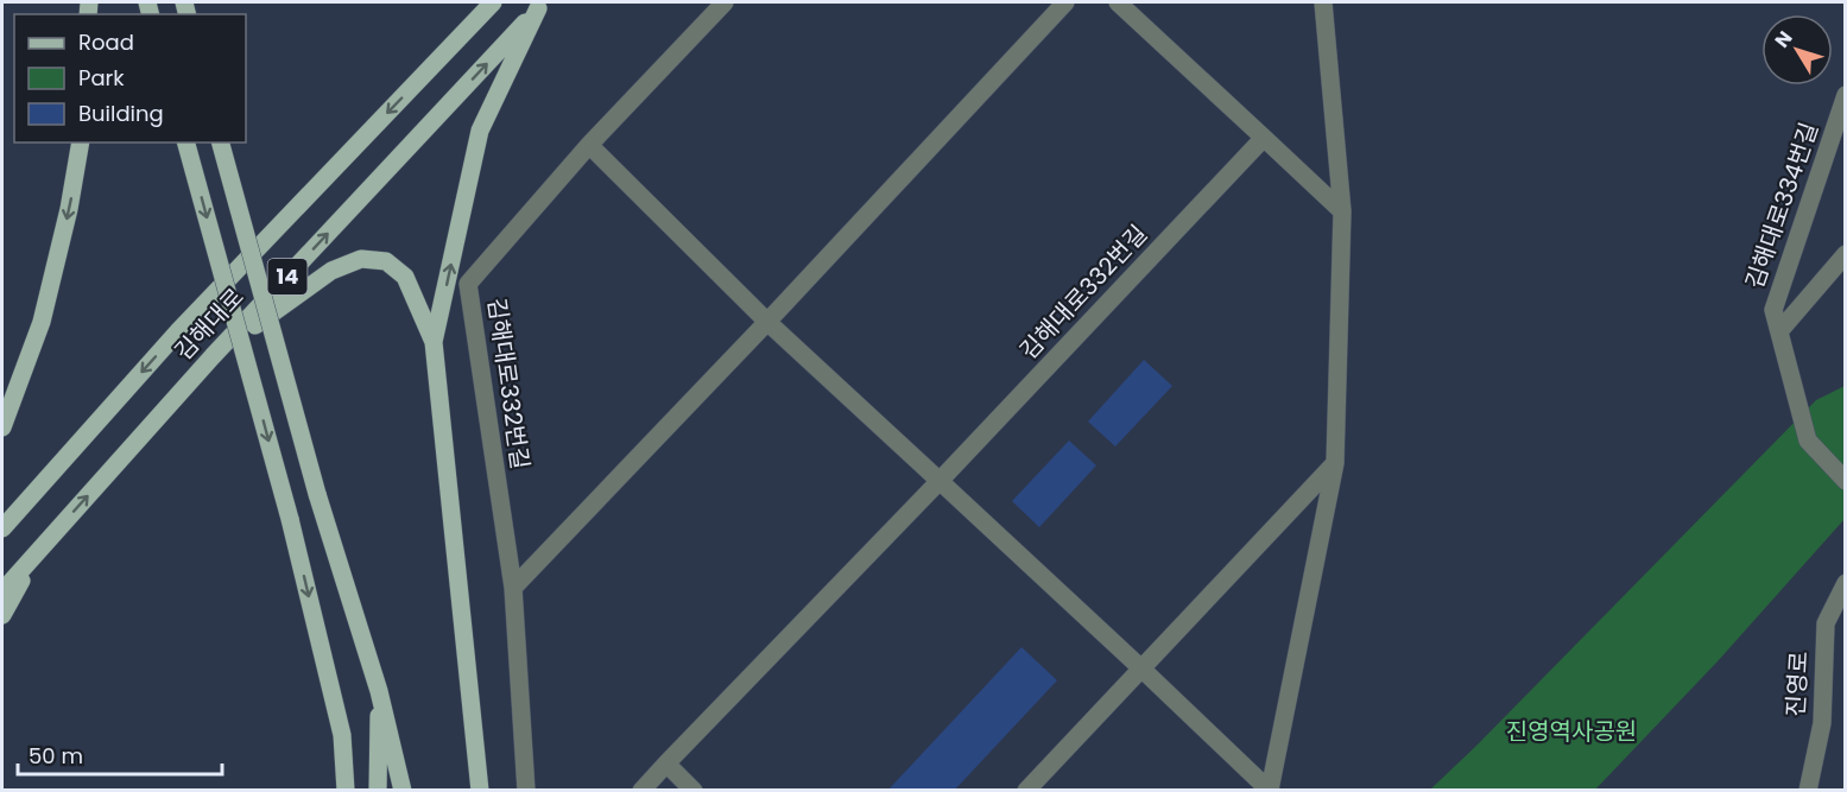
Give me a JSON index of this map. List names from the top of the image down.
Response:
{
  "streets": {
    "main road": ["14", "김해대로"],
    "street": ["김해대로334번길", "김해대로332번길", "진영로"]
  },
  "parks": ["진영역사공원"],
  "legend": ["Road", "Park", "Building"],
  "scale_bar": "50 m",
  "north": "top left"
}
